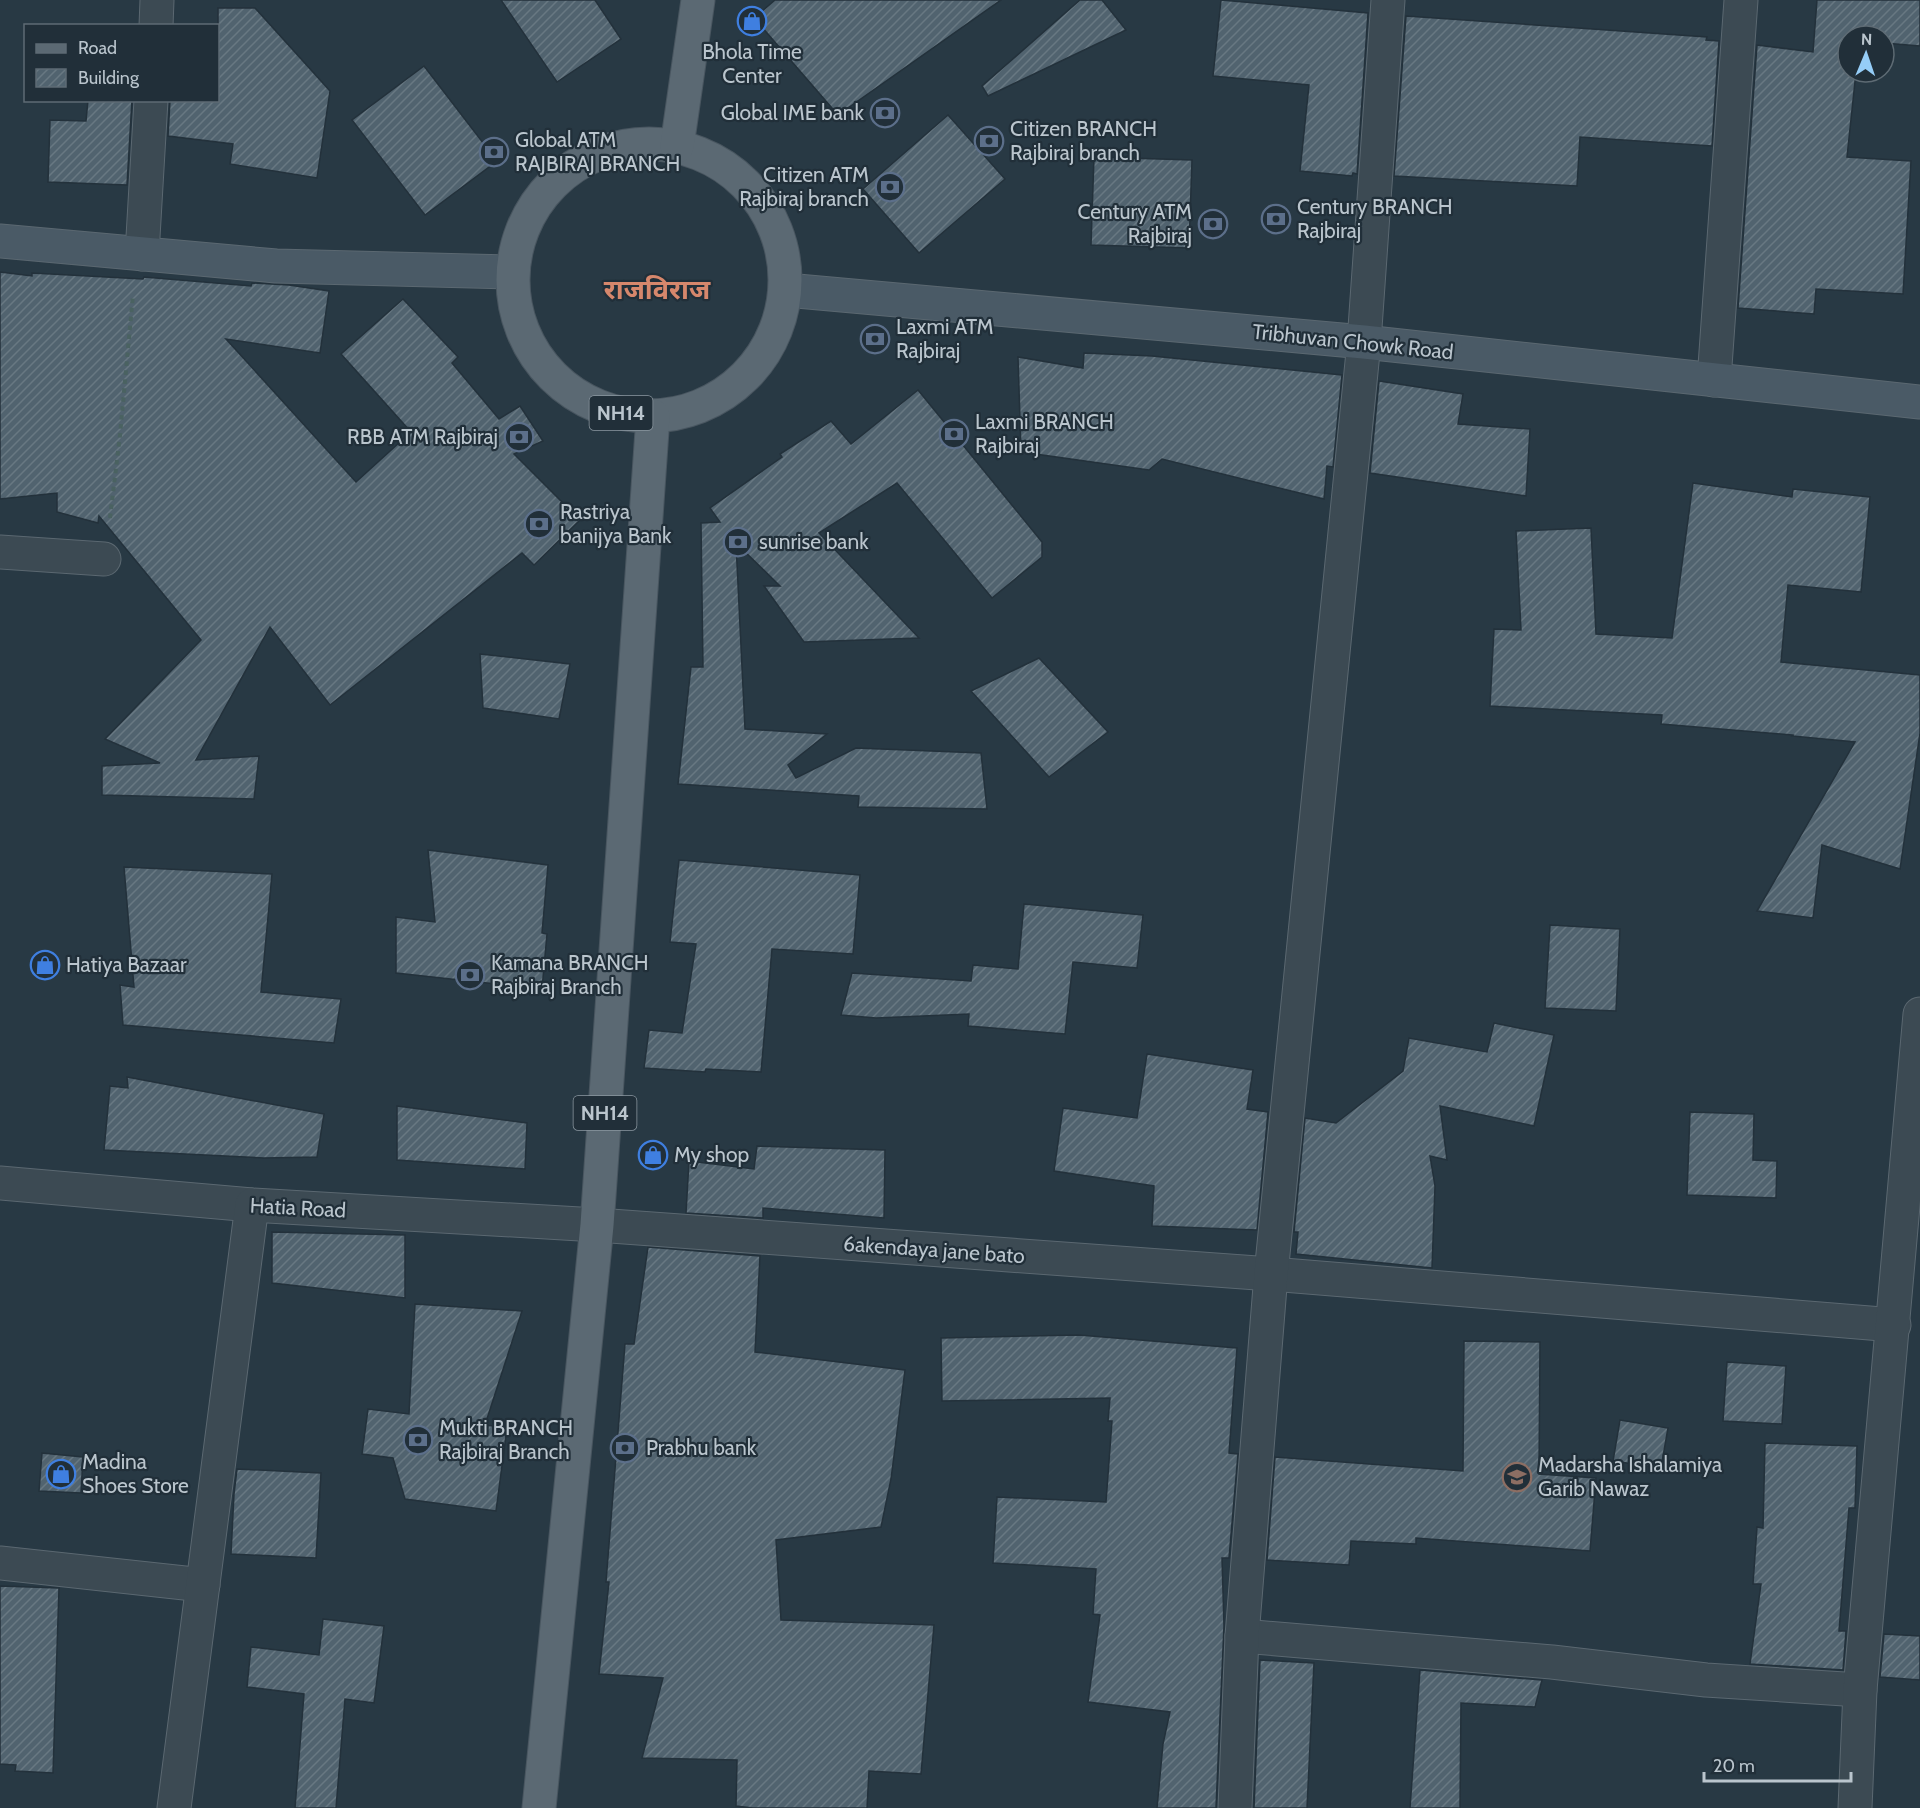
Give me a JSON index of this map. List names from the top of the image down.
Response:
{
  "streets": {
    "main road": ["Tribhuvan Chowk Road", "NH14"],
    "street": ["Hatia Road", "6akendaya jane bato"]
  },
  "crossings": [
    ["Tribhuvan Chowk Road", "NH14"],
    ["NH14", "Hatia Road"],
    ["NH14", "6akendaya jane bato"],
    ["Hatia Road", "6akendaya jane bato"]
  ],
  "districts": ["राजविराज"],
  "places": {
    "shop": [
      "Bhola Time Center",
      "Hatiya Bazaar",
      "My shop",
      "Madina Shoes Store"
    ],
    "bank": [
      "Global IME bank",
      "Citizen BRANCH Rajbiraj branch",
      "Global ATM RAJBIRAJ BRANCH",
      "Citizen ATM Rajbiraj branch",
      "Century BRANCH Rajbiraj",
      "Century ATM Rajbiraj",
      "Laxmi ATM Rajbiraj",
      "Laxmi BRANCH Rajbiraj",
      "RBB ATM Rajbiraj",
      "Rastriya banijya Bank",
      "sunrise bank",
      "Kamana BRANCH Rajbiraj Branch",
      "Mukti BRANCH Rajbiraj Branch",
      "Prabhu bank"
    ],
    "school or university": ["Madarsha Ishalamiya Garib Nawaz"]
  },
  "legend": ["Road", "Building"],
  "scale_bar": "20 m",
  "north": "top"
}
